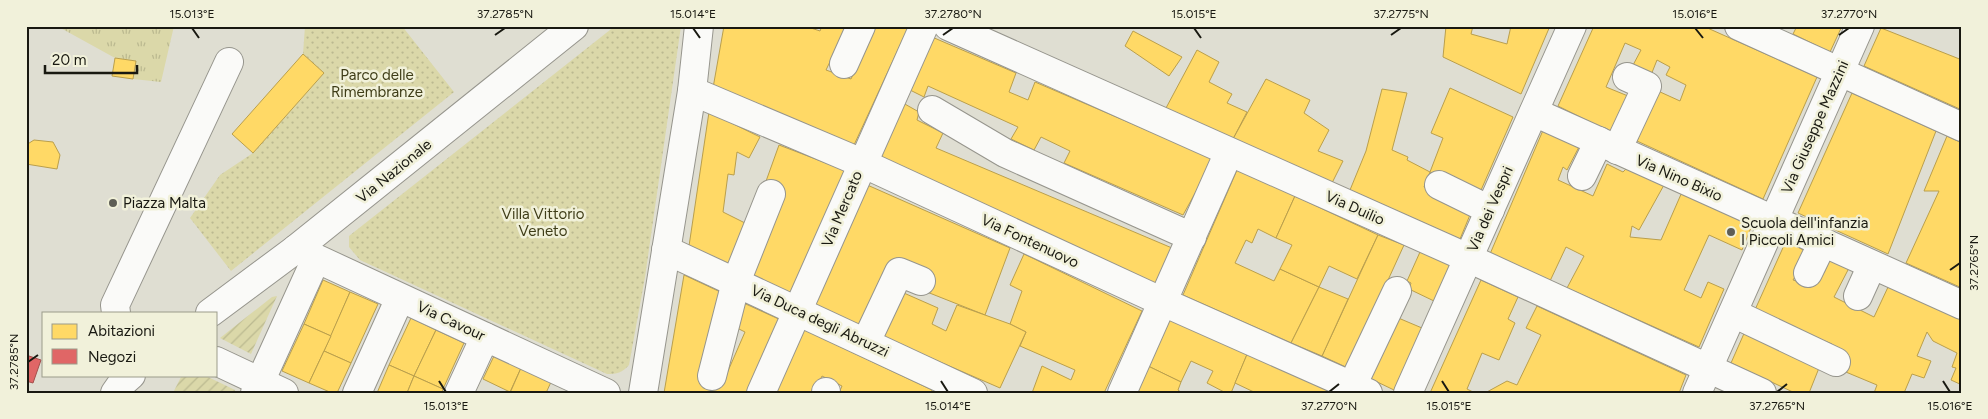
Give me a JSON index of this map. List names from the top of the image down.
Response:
{
  "streets": {
    "street": [
      "Via Giuseppe Mazzini",
      "Via Nazionale",
      "Via Nino Bixio",
      "Via Duilio",
      "Via Mercato",
      "Via dei Vespri",
      "Via Fontenuovo",
      "Via Cavour",
      "Via Duca degli Abruzzi"
    ]
  },
  "crossings": [
    ["Via Giuseppe Mazzini", "Via Nino Bixio"],
    ["Via Giuseppe Mazzini", "Via Duilio"],
    ["Via Nazionale", "Via Cavour"],
    ["Via Nino Bixio", "Via dei Vespri"],
    ["Via Duilio", "Via dei Vespri"],
    ["Via Mercato", "Via Fontenuovo"],
    ["Via Mercato", "Via Duca degli Abruzzi"]
  ],
  "parks": ["Parco delle Rimembranze", "Villa Vittorio Veneto"],
  "places": ["Piazza Malta", "Scuola dell'infanzia I Piccoli Amici"],
  "legend": ["Abitazioni", "Negozi"],
  "scale_bar": "20 m",
  "coordinates": [
    "15.013°E",
    "37.2785°N",
    "15.014°E",
    "37.2780°N",
    "15.015°E",
    "37.2775°N",
    "15.016°E",
    "37.2770°N",
    "37.2765°N"
  ]
}
